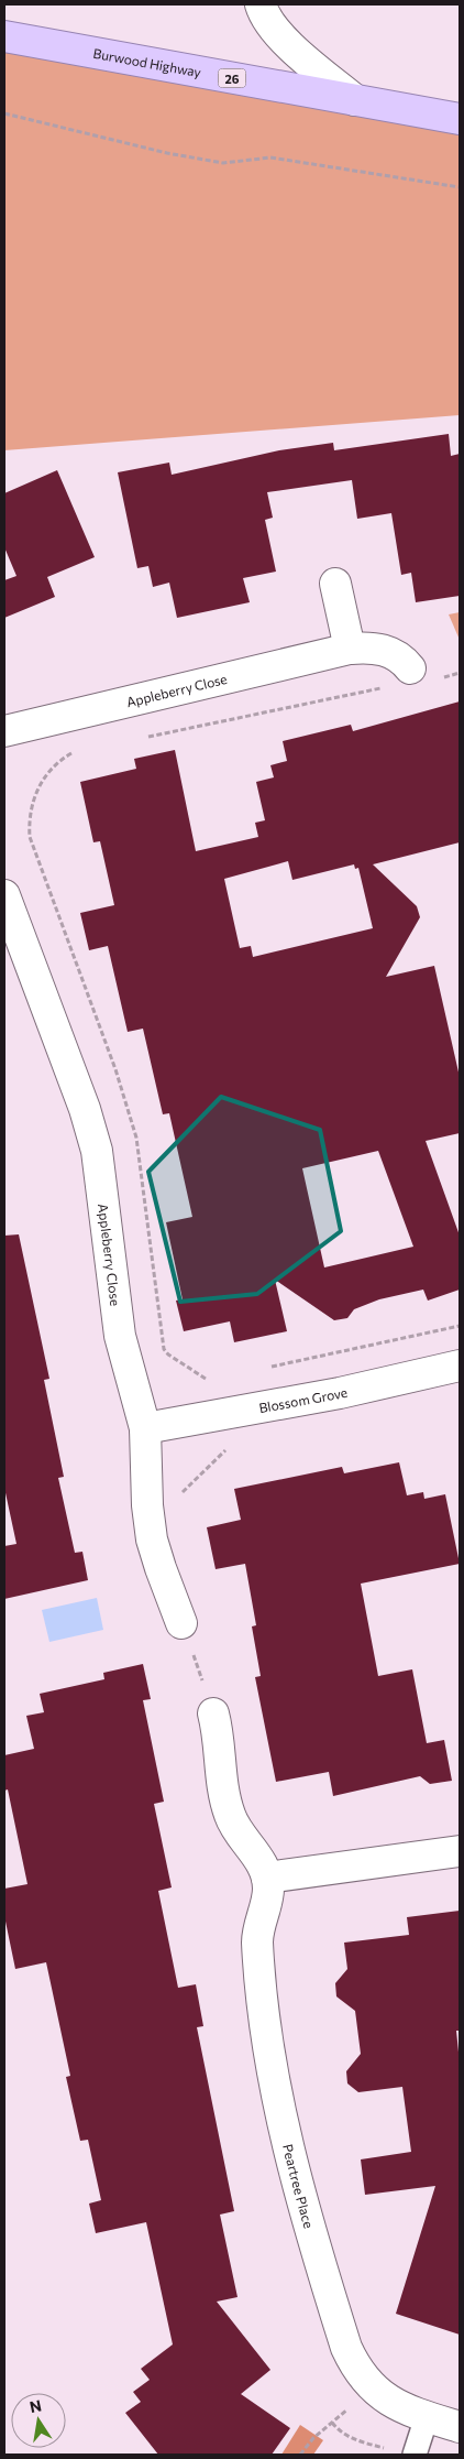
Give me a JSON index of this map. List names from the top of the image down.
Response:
{
  "streets": {
    "highway": ["Burwood Highway", "26"],
    "street": ["Appleberry Close", "Blossom Grove", "Peartree Place"]
  },
  "crossings": [
    ["Appleberry Close", "Blossom Grove"]
  ],
  "north": "top"
}
